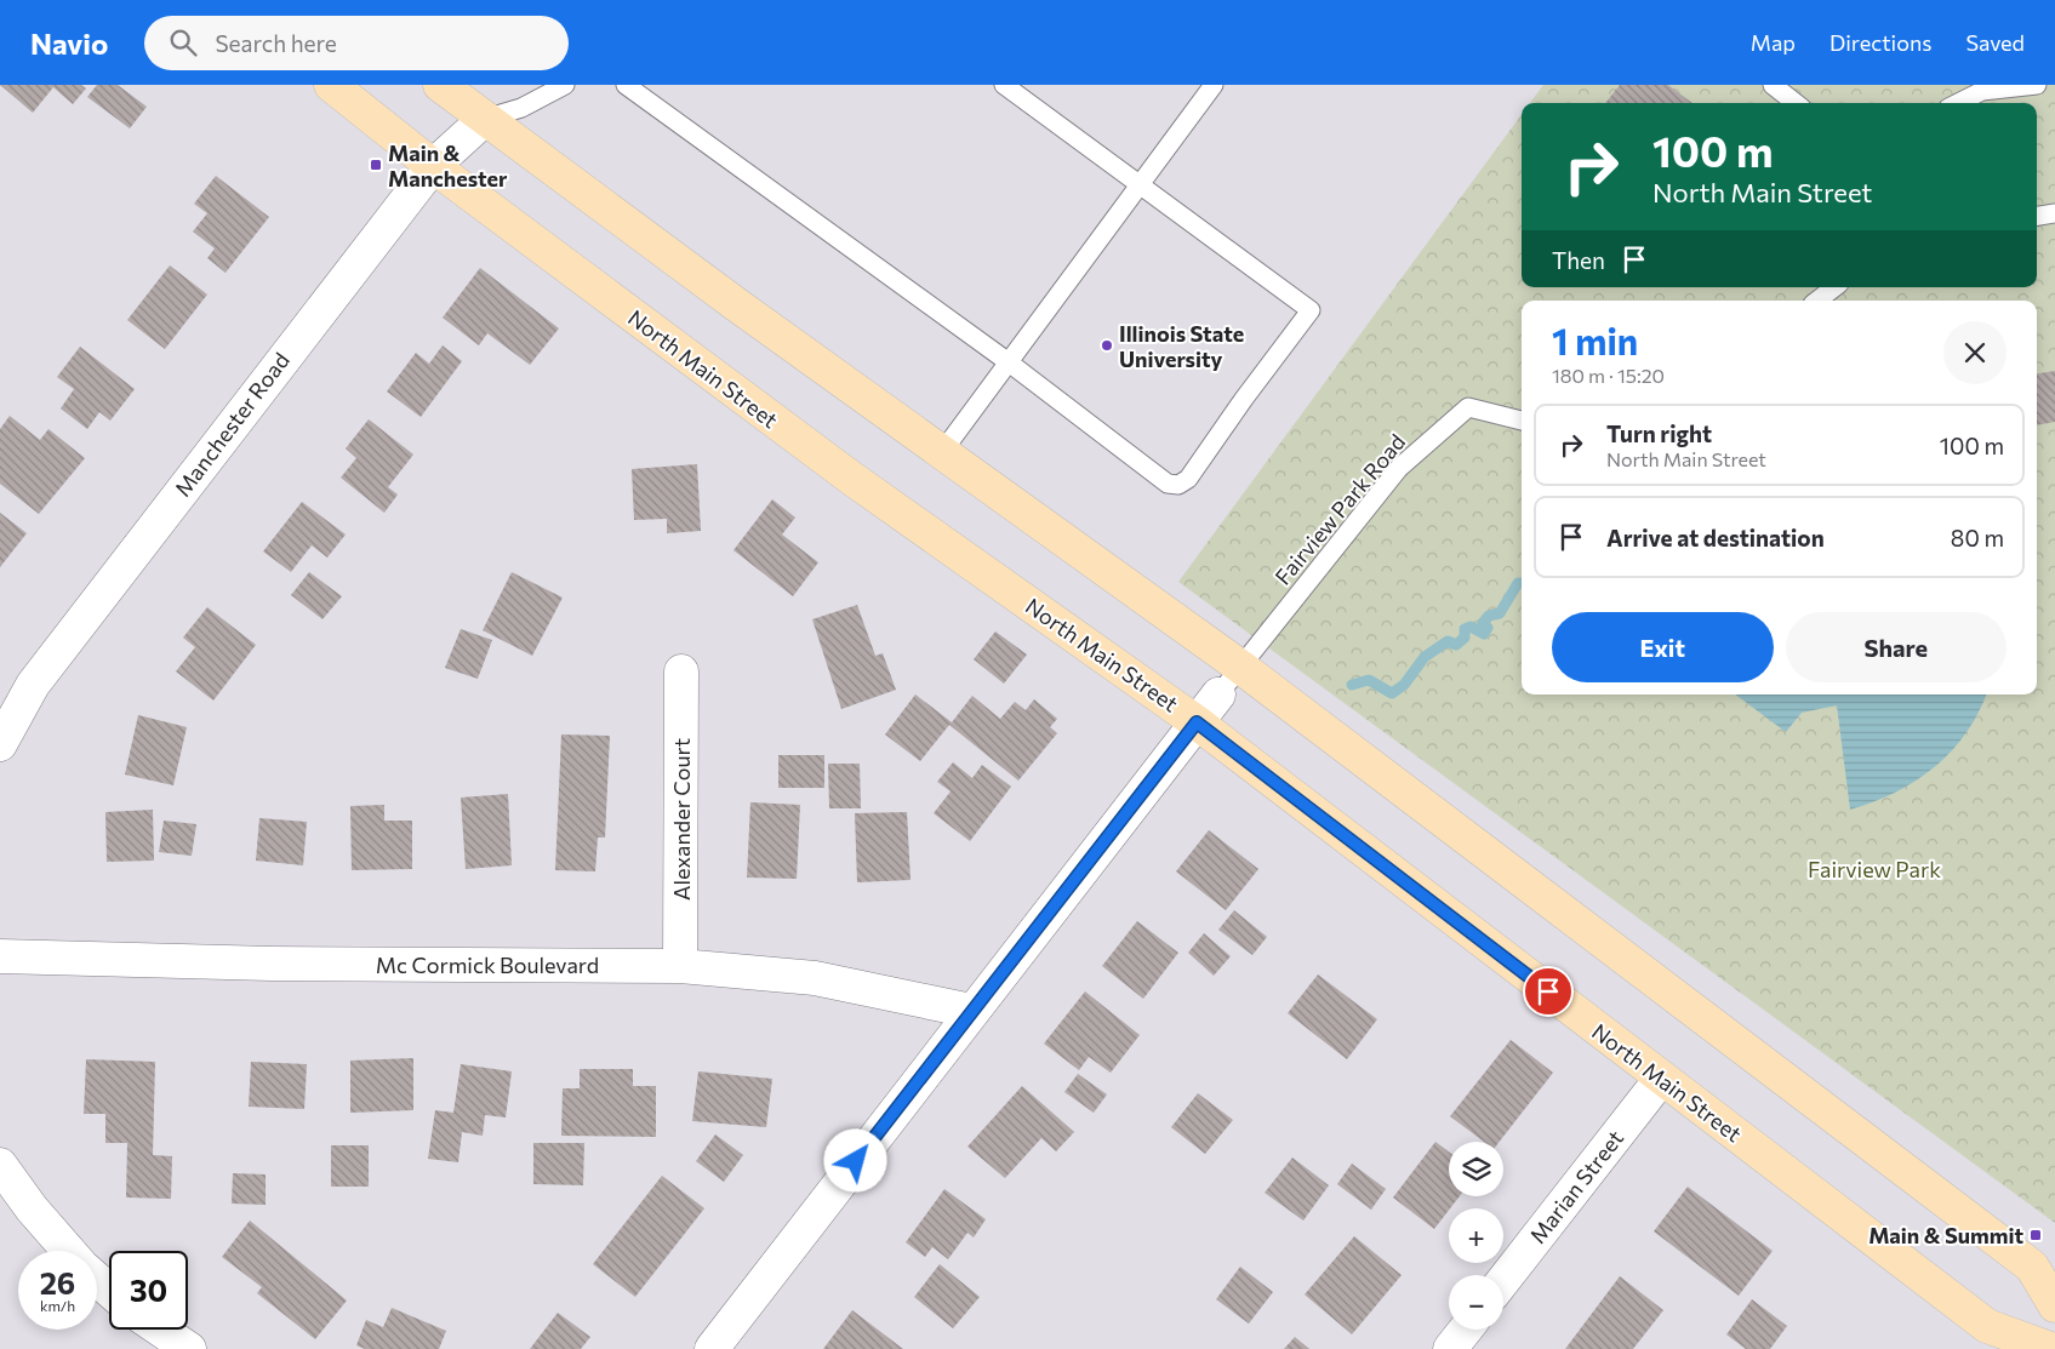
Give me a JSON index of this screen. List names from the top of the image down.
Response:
{
  "streets": {
    "main road": ["North Main Street"],
    "street": [
      "Manchester Road",
      "Alexander Court",
      "Mc Cormick Boulevard",
      "Marian Street"
    ],
    "lane": ["Fairview Park Road"]
  },
  "crossings": [
    ["North Main Street", "Manchester Road"],
    ["North Main Street", "Marian Street"],
    ["Alexander Court", "Mc Cormick Boulevard"]
  ],
  "parks": ["Fairview Park"],
  "places": {
    "transit": ["Main & Manchester", "Main & Summit"],
    "other": ["Illinois State University"]
  },
  "page": {
    "header": "Navio",
    "search": "Search here",
    "nav": ["Map", "Directions", "Saved"],
    "turn": ["100 m", "North Main Street"],
    "then": "Then",
    "heading": ["1 min", "180 m · 15:20"],
    "list": [
      {
        "name": "Turn right",
        "note": "North Main Street",
        "value": "100 m"
      },
      {
        "name": "Arrive at destination",
        "value": "80 m"
      }
    ],
    "buttons": ["Exit", "Share"],
    "map_buttons": ["+", "−"],
    "speed": "26 km/h",
    "limit": "30"
  }
}
